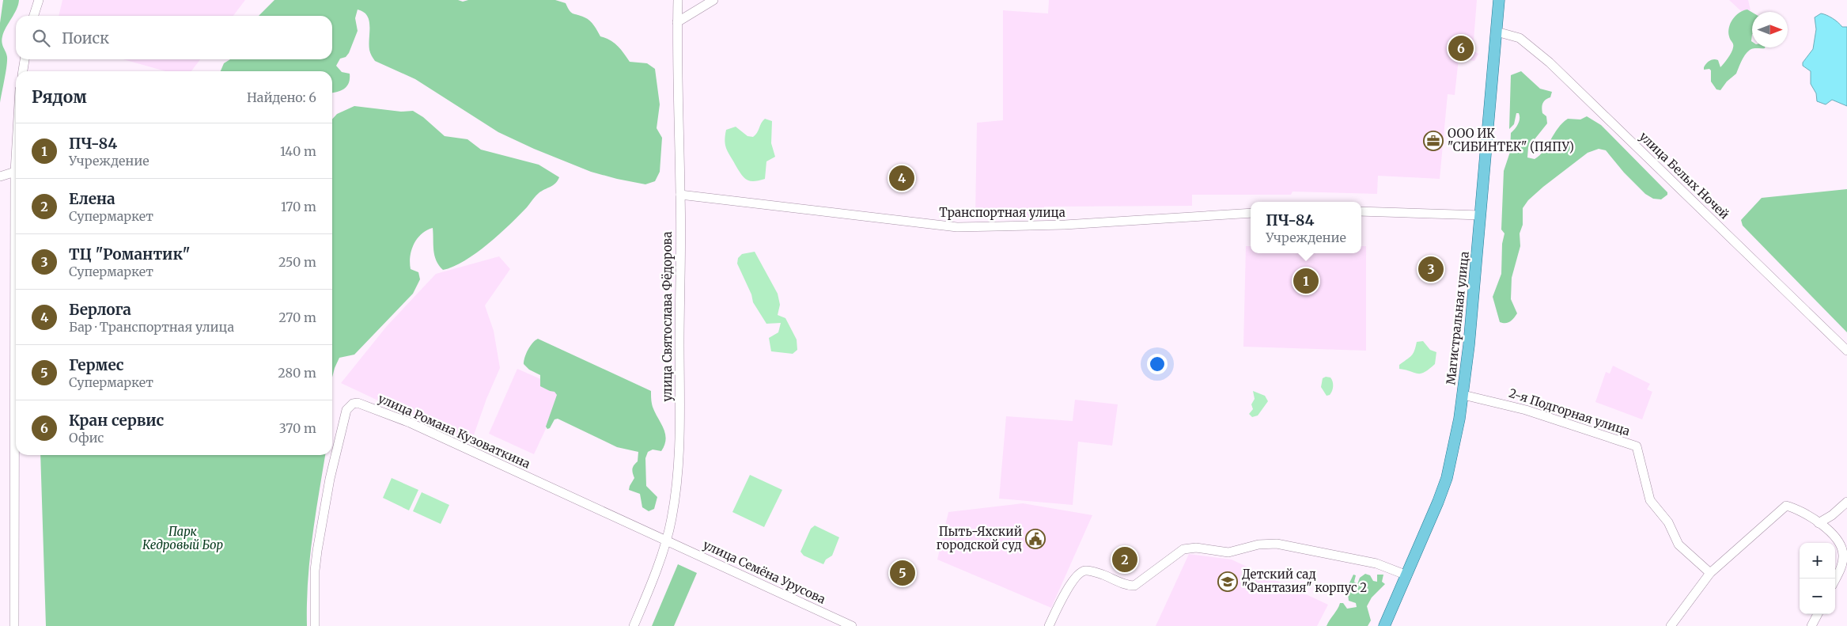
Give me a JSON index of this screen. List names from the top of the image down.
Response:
{
  "streets": {
    "main road": ["Магистральная улица"],
    "street": [
      "улица Белых Ночей",
      "Транспортная улица",
      "улица Святослава Фёдорова",
      "2-я Подгорная улица",
      "улица Романа Кузоваткина",
      "улица Семёна Урусова"
    ]
  },
  "crossings": [
    ["улица Белых Ночей", "Магистральная улица"],
    ["Транспортная улица", "улица Святослава Фёдорова"],
    ["улица Святослава Фёдорова", "улица Романа Кузоваткина"],
    ["улица Святослава Фёдорова", "улица Семёна Урусова"],
    ["Магистральная улица", "2-я Подгорная улица"],
    ["улица Романа Кузоваткина", "улица Семёна Урусова"]
  ],
  "parks": ["Парк Кедровый Бор"],
  "places": {
    "office": ["ООО ИК \"СИБИНТЕК\" (ПЯПУ)"],
    "public building": ["Пыть-Яхский городской суд"],
    "school or university": ["Детский сад \"Фантазия\" корпус 2"]
  },
  "north": "right",
  "page": {
    "search": "Поиск",
    "pins": [
      "6",
      "4",
      "3",
      "1",
      "2",
      "5"
    ],
    "heading": ["Рядом", "Найдено: 6"],
    "list": [
      {
        "mark": "1",
        "name": "ПЧ-84",
        "note": "Учреждение",
        "value": "140 m"
      },
      {
        "mark": "2",
        "name": "Елена",
        "note": "Супермаркет",
        "value": "170 m"
      },
      {
        "mark": "3",
        "name": "ТЦ \"Романтик\"",
        "note": "Супермаркет",
        "value": "250 m"
      },
      {
        "mark": "4",
        "name": "Берлога",
        "note": "Бар · Транспортная улица",
        "value": "270 m"
      },
      {
        "mark": "5",
        "name": "Гермес",
        "note": "Супермаркет",
        "value": "280 m"
      },
      {
        "mark": "6",
        "name": "Кран сервис",
        "note": "Офис",
        "value": "370 m"
      }
    ],
    "popup": ["ПЧ-84", "Учреждение"],
    "map_buttons": ["+", "−"]
  }
}
